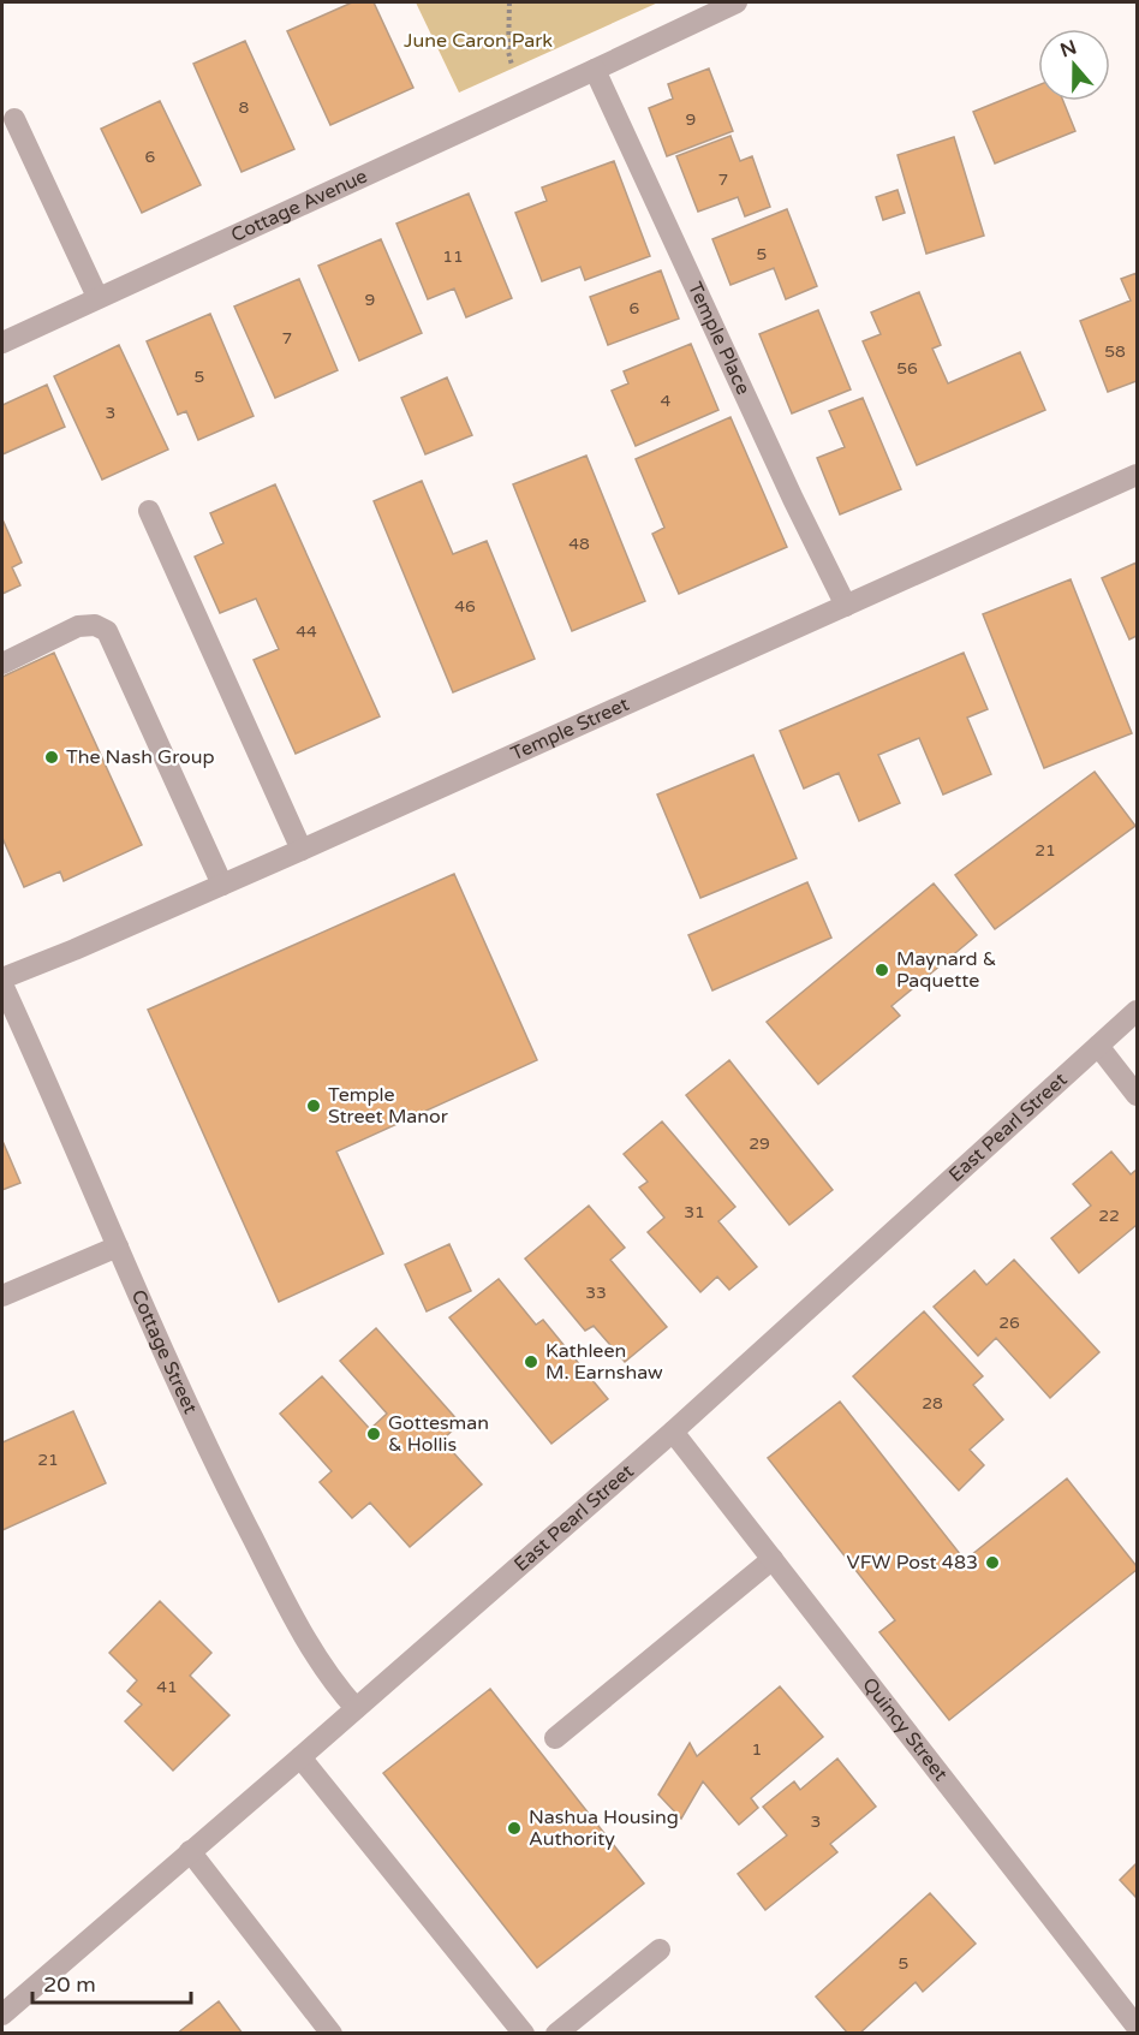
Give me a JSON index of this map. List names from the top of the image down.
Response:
{
  "streets": {
    "street": [
      "Cottage Avenue",
      "Temple Place",
      "Temple Street",
      "East Pearl Street",
      "Cottage Street",
      "Quincy Street"
    ]
  },
  "crossings": [
    ["Cottage Avenue", "Temple Place"],
    ["Temple Place", "Temple Street"],
    ["East Pearl Street", "Cottage Street"],
    ["East Pearl Street", "Quincy Street"]
  ],
  "parks": ["June Caron Park"],
  "places": [
    "The Nash Group",
    "Maynard & Paquette",
    "Temple Street Manor",
    "Kathleen M. Earnshaw",
    "Gottesman & Hollis",
    "VFW Post 483",
    "Nashua Housing Authority"
  ],
  "house_numbers": [
    "8",
    "9",
    "6",
    "7",
    "5",
    "11",
    "9",
    "6",
    "7",
    "58",
    "56",
    "5",
    "4",
    "3",
    "48",
    "46",
    "44",
    "21",
    "29",
    "31",
    "22",
    "33",
    "26",
    "28",
    "21",
    "41",
    "1",
    "3",
    "5"
  ],
  "scale_bar": "20 m",
  "north": "top"
}
